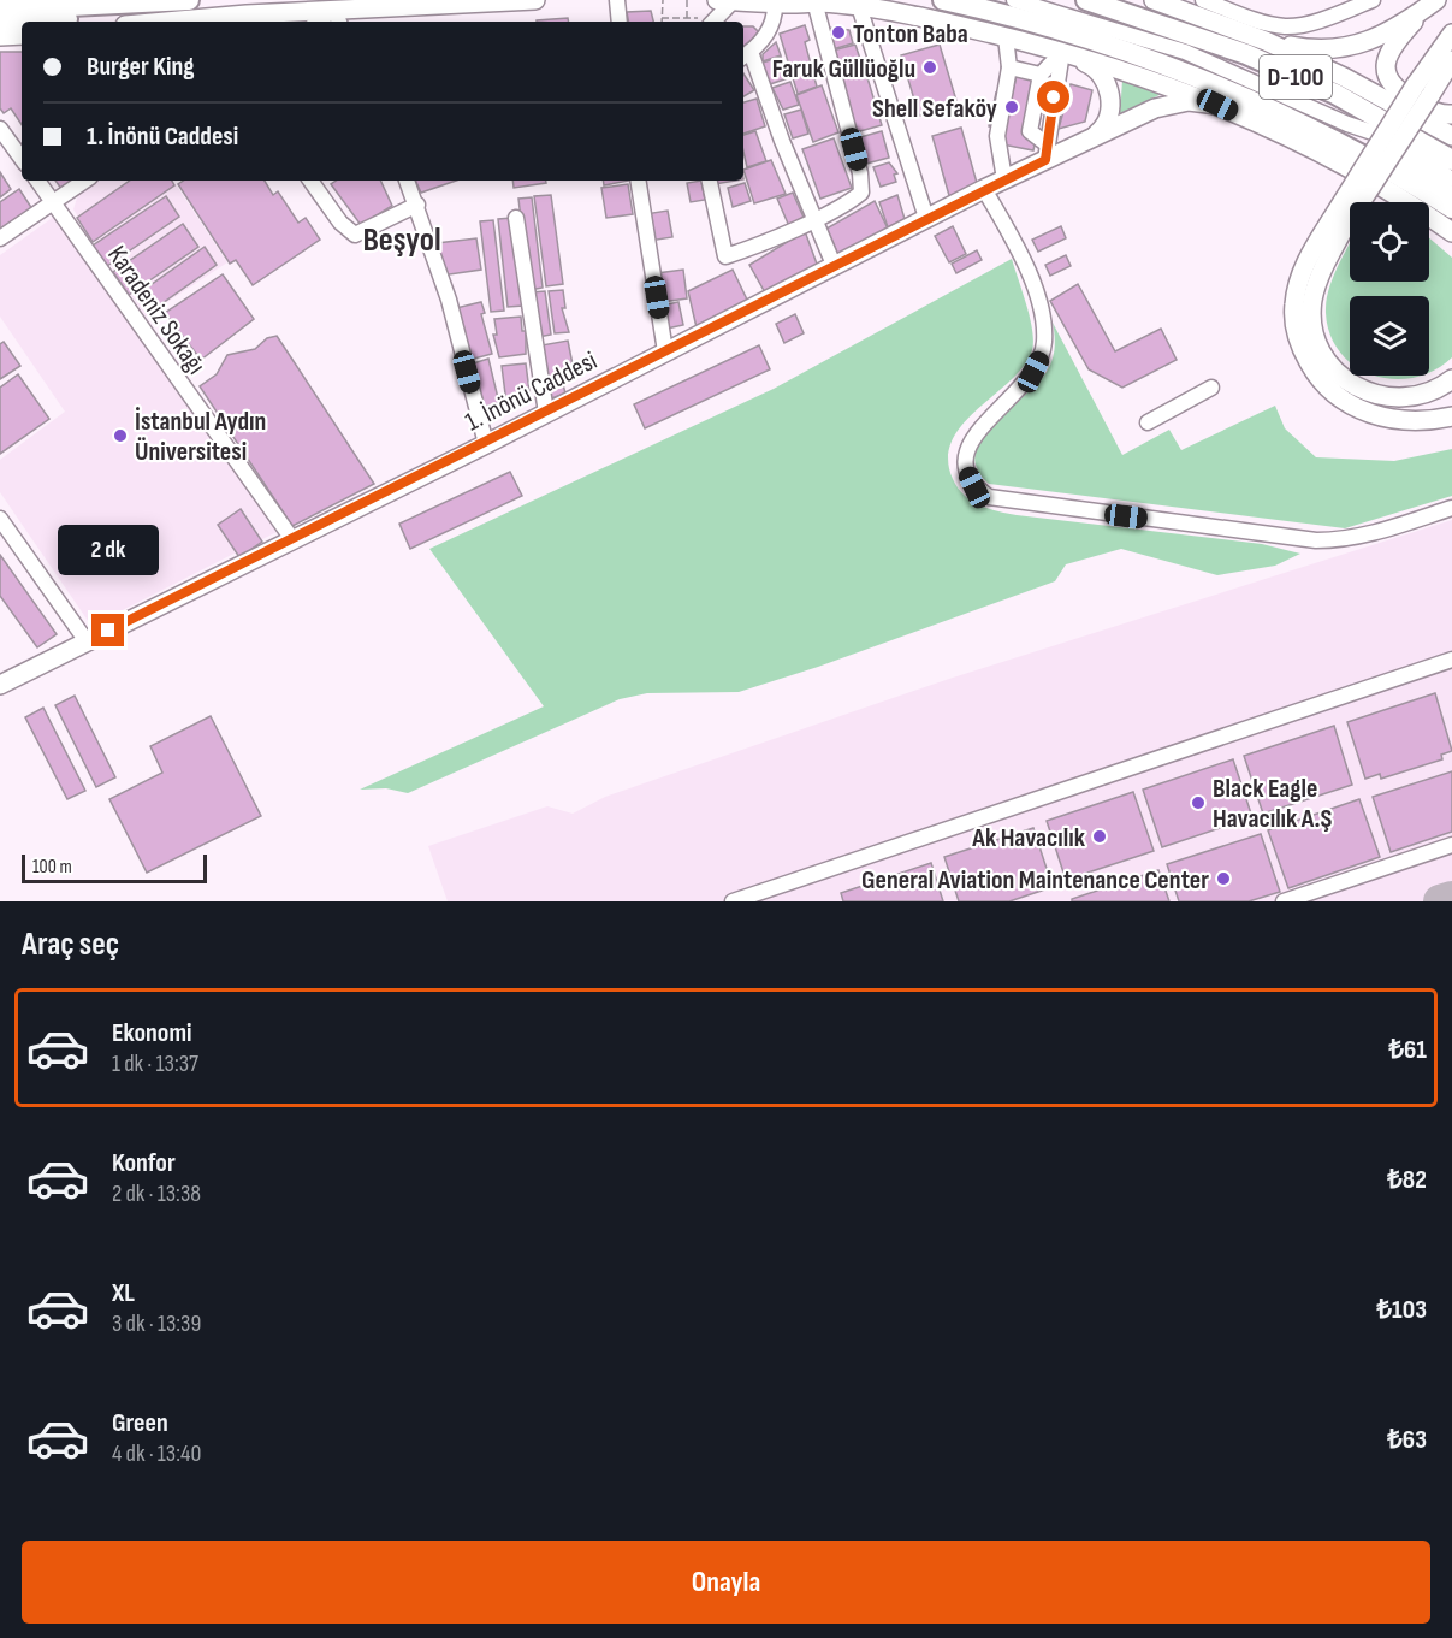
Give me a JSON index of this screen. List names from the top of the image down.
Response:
{
  "streets": {
    "highway": ["D-100"],
    "main road": ["1. İnönü Caddesi"],
    "street": ["Karadeniz Sokağı"]
  },
  "crossings": [
    ["Karadeniz Sokağı", "1. İnönü Caddesi"]
  ],
  "districts": ["Beşyol"],
  "places": [
    "Tonton Baba",
    "Faruk Güllüoğlu",
    "Shell Sefaköy",
    "İstanbul Aydın Üniversitesi",
    "Black Eagle Havacılık A.Ş",
    "Ak Havacılık",
    "General Aviation Maintenance Center"
  ],
  "scale_bar": "100 m",
  "page": {
    "banner": ["Burger King", "1. İnönü Caddesi"],
    "bubble": "2 dk",
    "scale": "100 m",
    "heading": "Araç seç",
    "list": [
      {
        "name": "Ekonomi",
        "note": "1 dk · 13:37",
        "value": "₺61"
      },
      {
        "name": "Konfor",
        "note": "2 dk · 13:38",
        "value": "₺82"
      },
      {
        "name": "XL",
        "note": "3 dk · 13:39",
        "value": "₺103"
      },
      {
        "name": "Green",
        "note": "4 dk · 13:40",
        "value": "₺63"
      }
    ],
    "buttons": "Onayla"
  }
}
